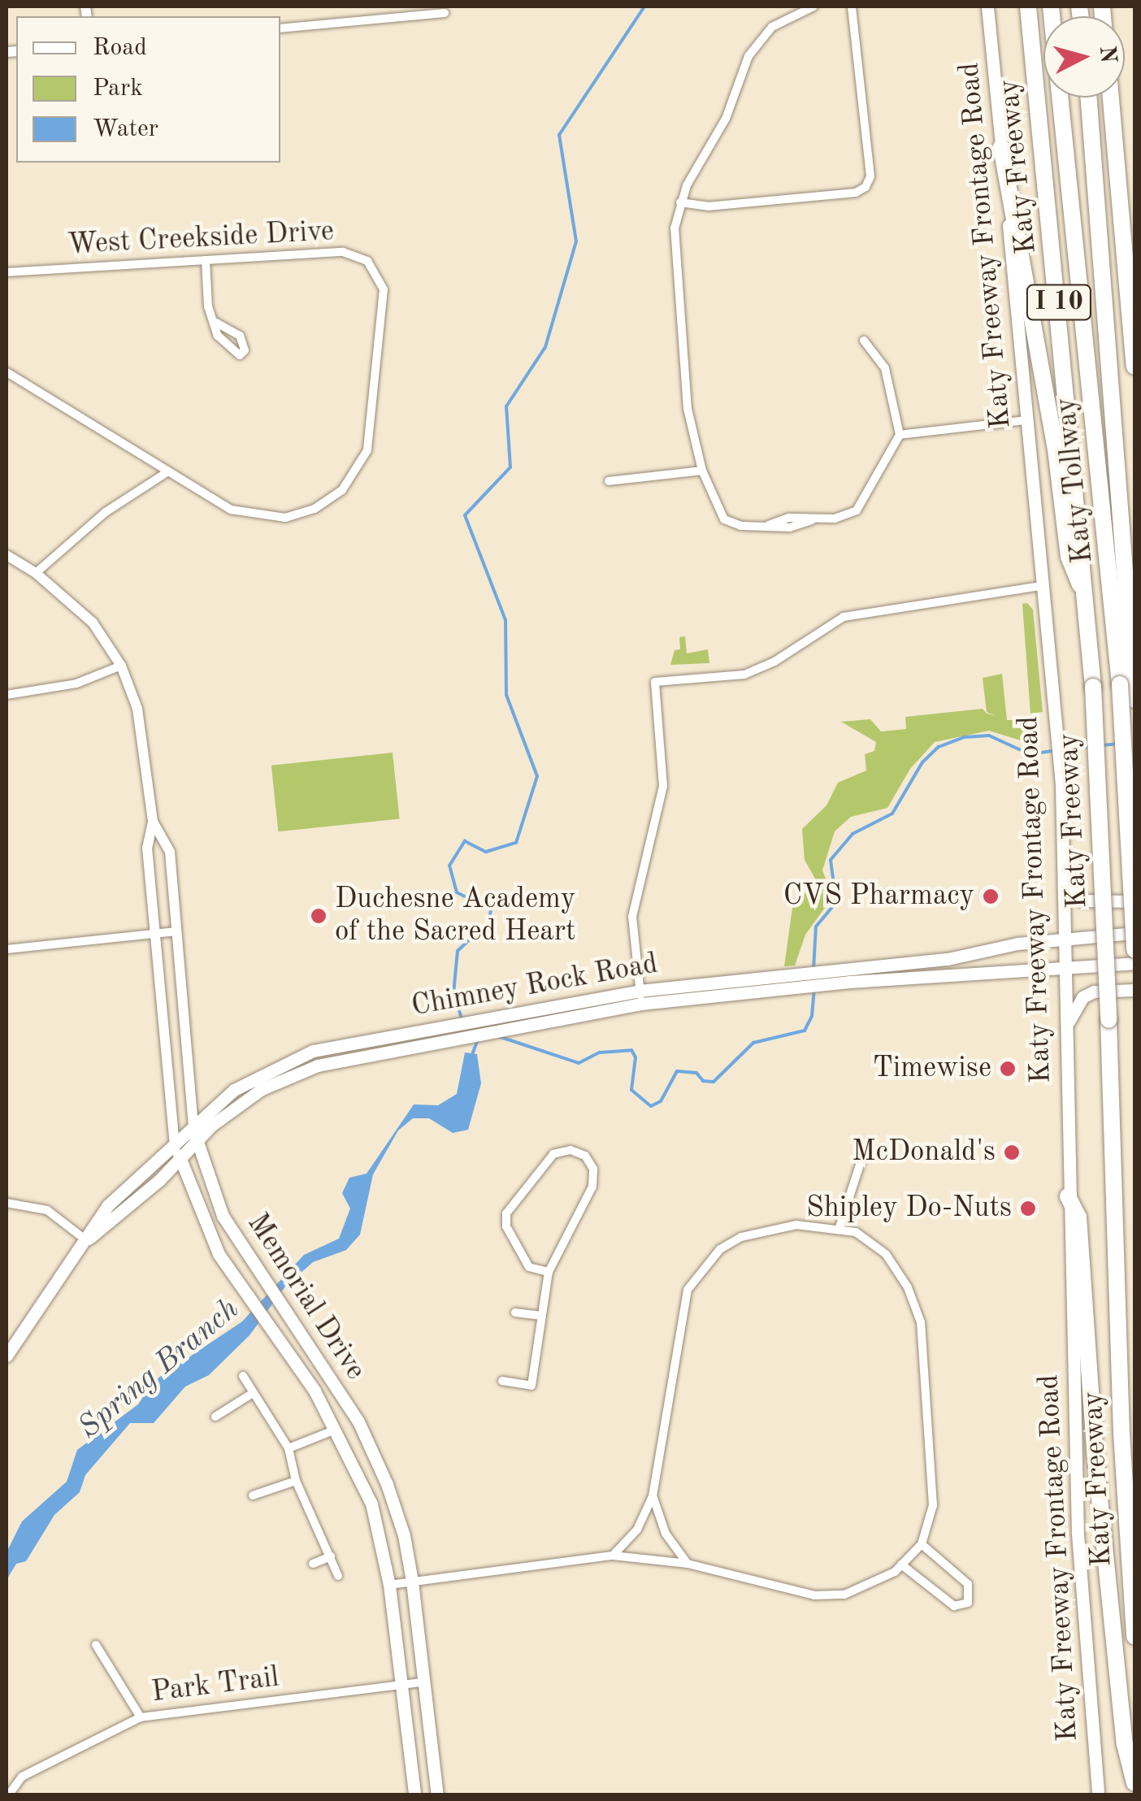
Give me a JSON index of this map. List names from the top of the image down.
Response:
{
  "streets": {
    "highway": ["Katy Freeway", "I 10", "Katy Tollway"],
    "main road": ["Katy Freeway Frontage Road", "Chimney Rock Road", "Memorial Drive"],
    "street": ["West Creekside Drive", "Park Trail"]
  },
  "crossings": [
    ["Katy Freeway Frontage Road", "Chimney Rock Road"],
    ["Chimney Rock Road", "Memorial Drive"],
    ["Memorial Drive", "Park Trail"]
  ],
  "water": ["Spring Branch"],
  "places": [
    "CVS Pharmacy",
    "Duchesne Academy of the Sacred Heart",
    "Timewise",
    "McDonald's",
    "Shipley Do-Nuts"
  ],
  "legend": ["Road", "Park", "Water"],
  "north": "right"
}
